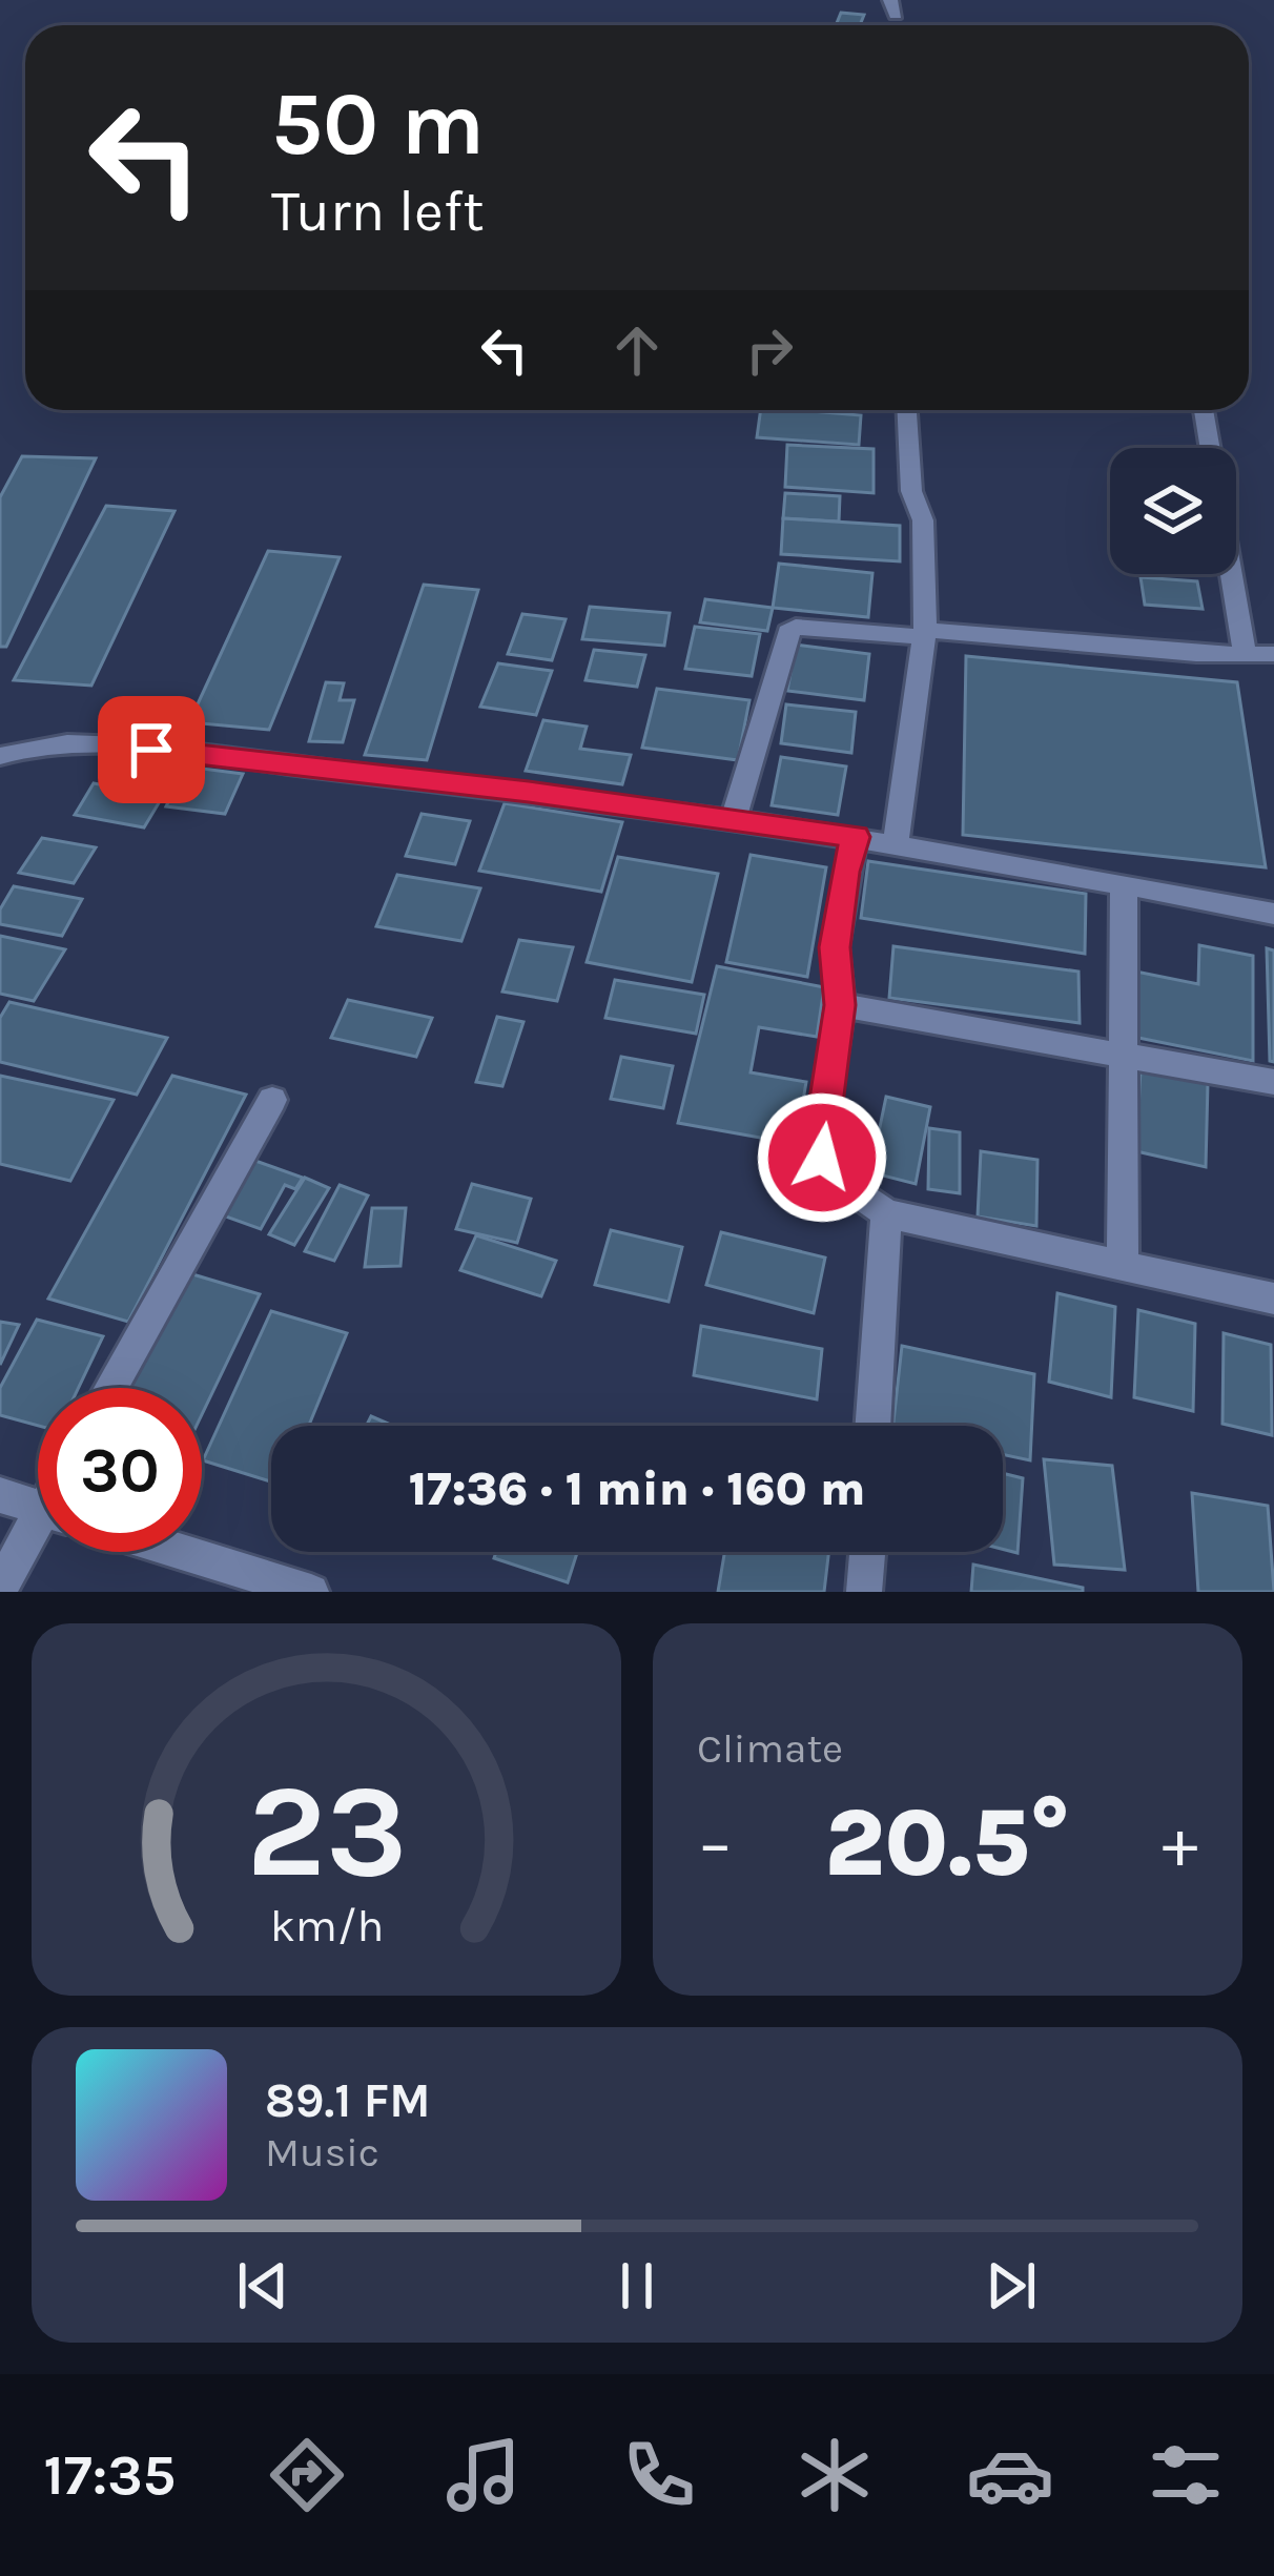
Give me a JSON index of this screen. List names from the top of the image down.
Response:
{
  "page": {
    "turn": ["50 m", "Turn left"],
    "limit": "30",
    "trip": "17:36 · 1 min · 160 m",
    "tile": "Climate",
    "heat": ["−", "20.5°", "+"],
    "song": ["89.1 FM", "Music"],
    "tabs": "17:35",
    "gauge": ["23", "km/h"]
  }
}
